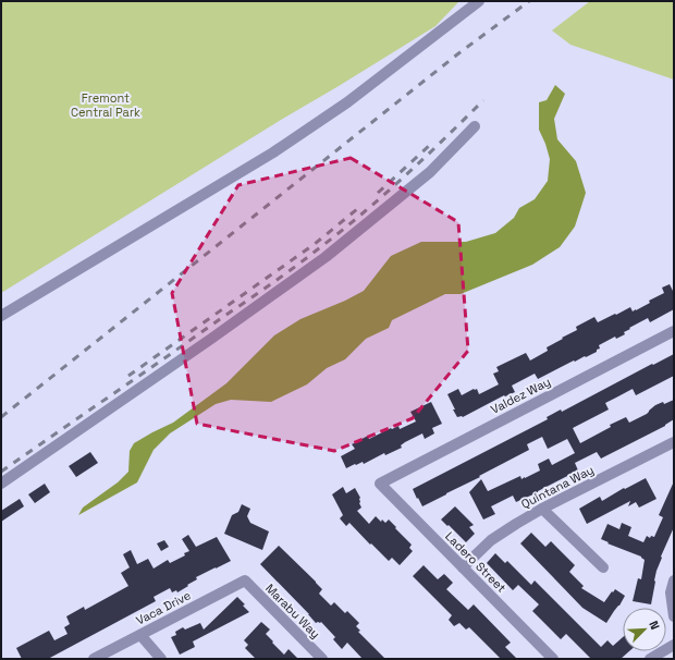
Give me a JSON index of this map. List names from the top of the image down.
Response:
{
  "streets": {
    "street": [
      "Valdez Way",
      "Quintana Way",
      "Ladero Street",
      "Vaca Drive",
      "Marabu Way"
    ]
  },
  "crossings": [
    ["Valdez Way", "Ladero Street"],
    ["Quintana Way", "Ladero Street"],
    ["Vaca Drive", "Marabu Way"]
  ],
  "parks": ["Fremont Central Park"],
  "north": "top right"
}
